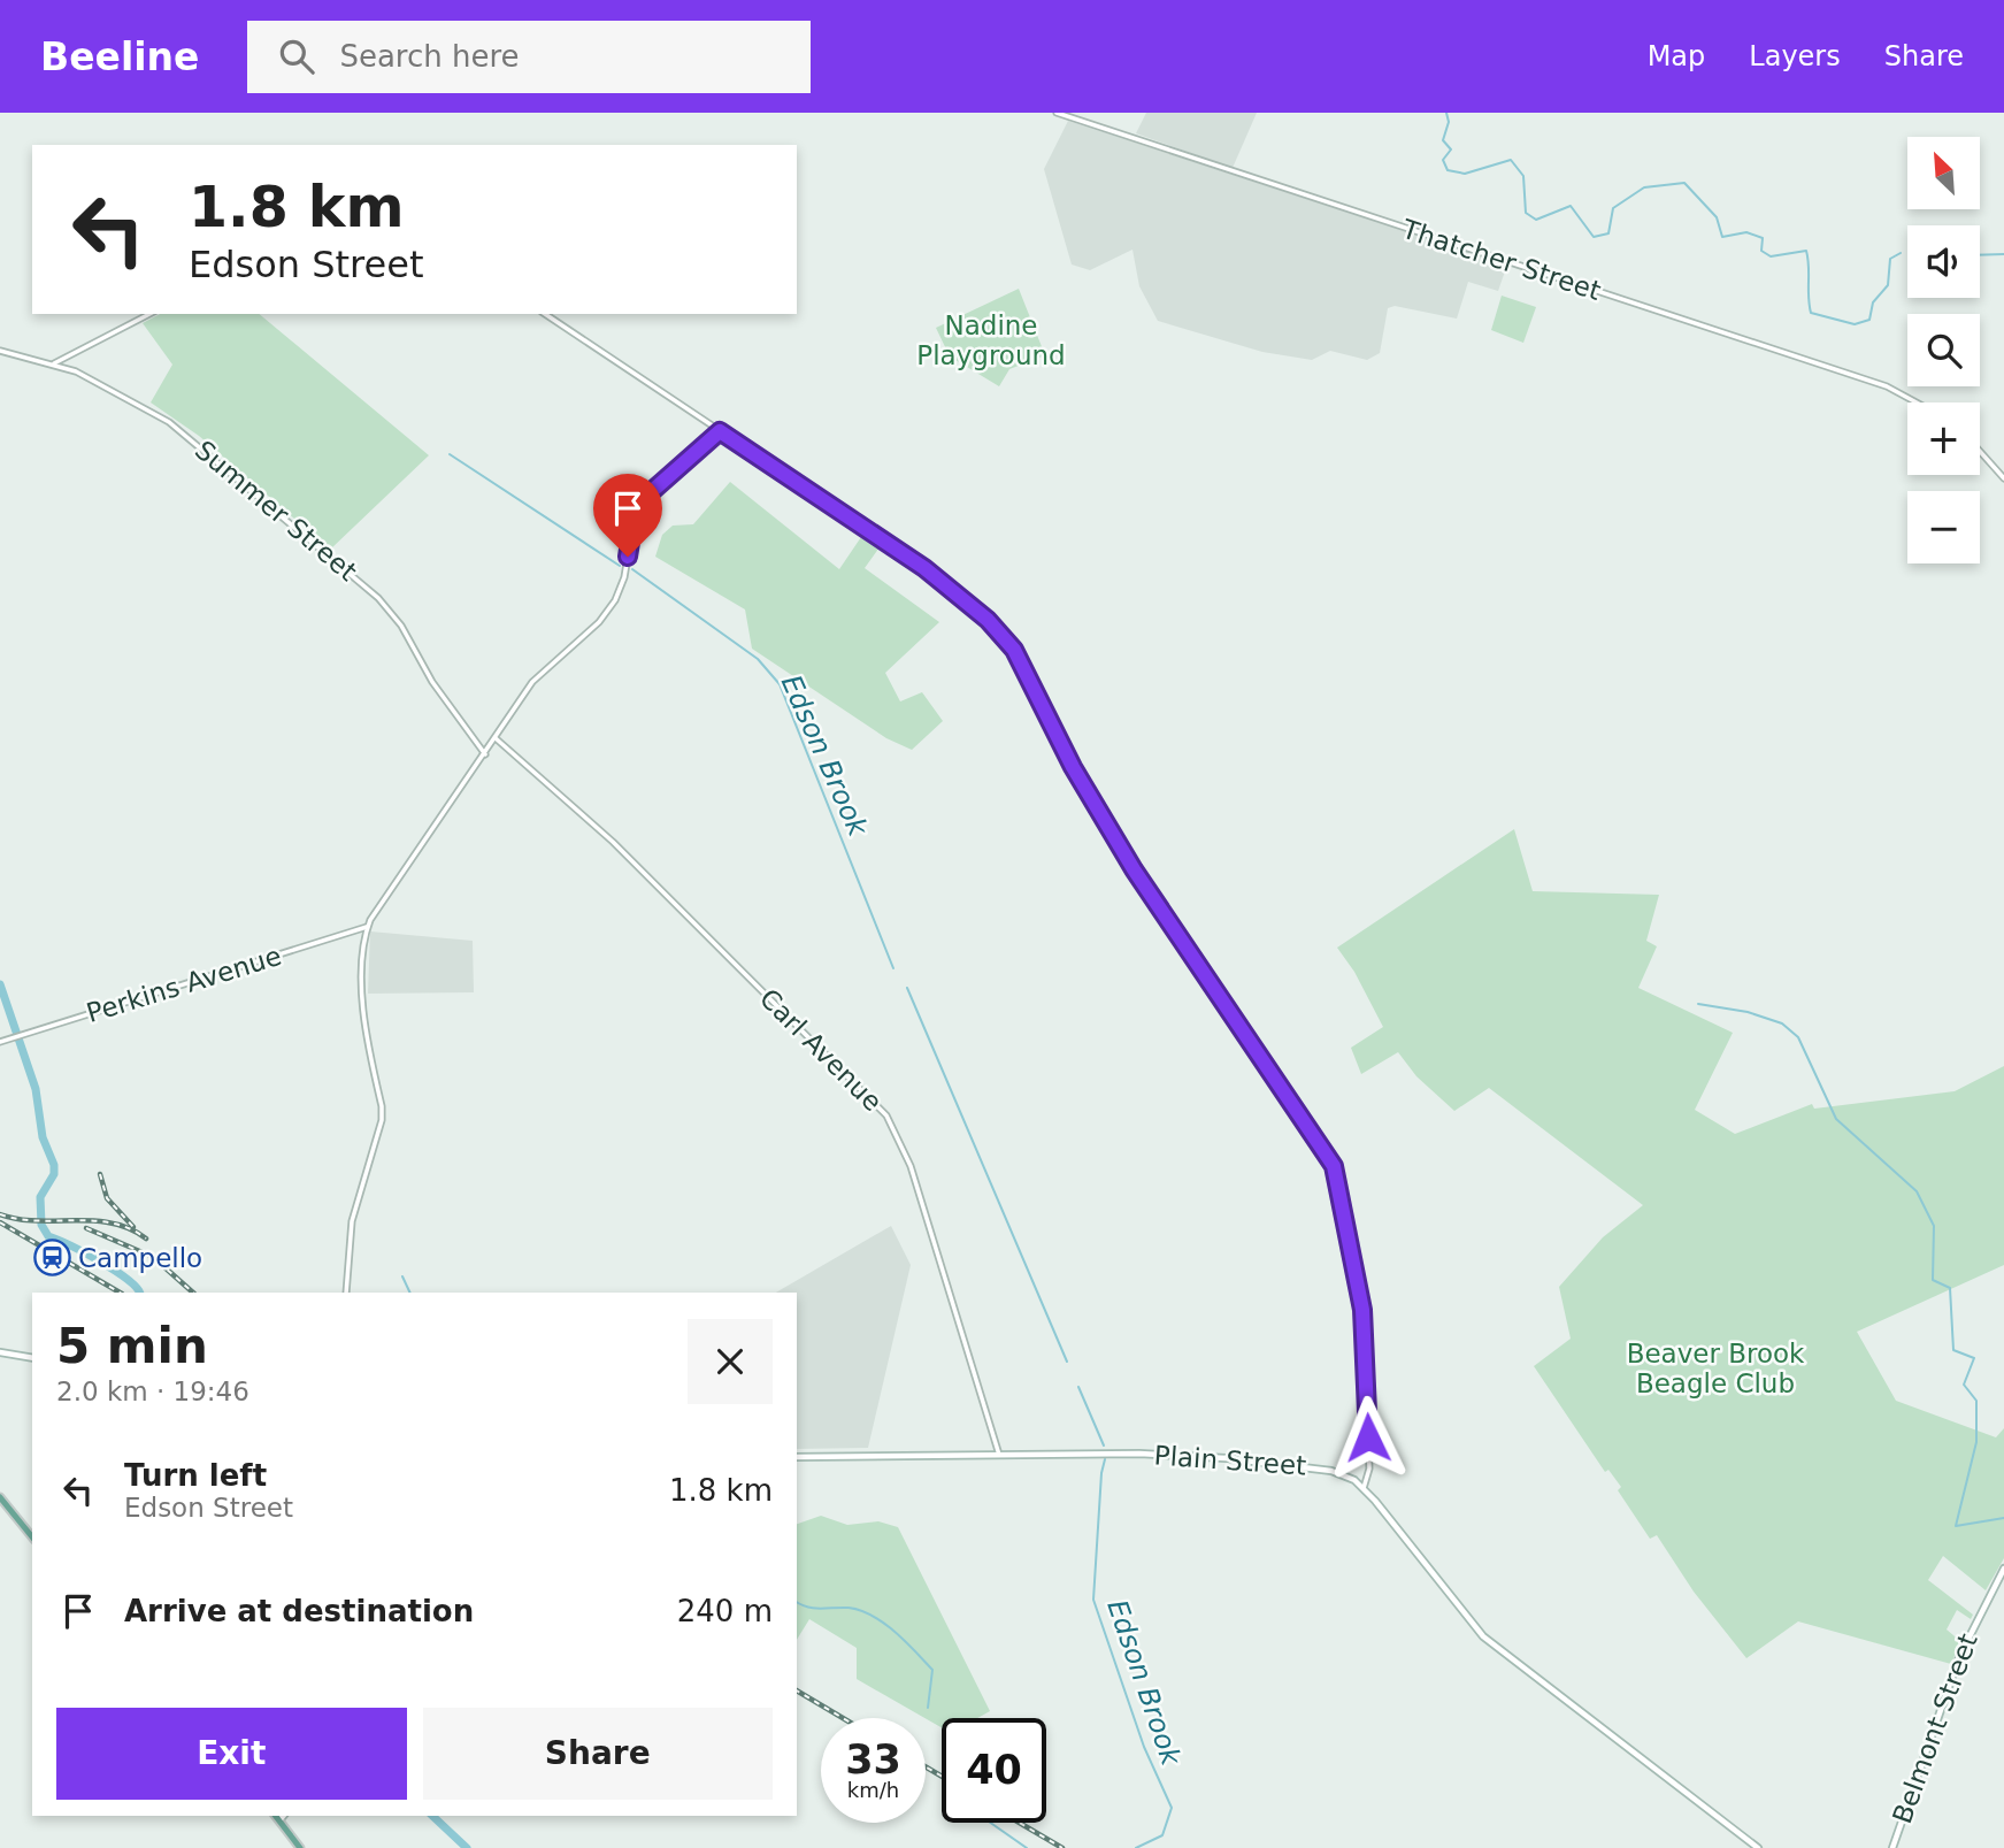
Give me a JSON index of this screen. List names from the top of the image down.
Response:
{
  "streets": {
    "main road": ["Plain Street", "Belmont Street"],
    "street": [
      "Thatcher Street",
      "Summer Street",
      "Perkins Avenue",
      "Carl Avenue"
    ]
  },
  "crossings": [
    ["Carl Avenue", "Plain Street"]
  ],
  "water": ["Edson Brook"],
  "parks": ["Nadine Playground", "Beaver Brook Beagle Club"],
  "places": {
    "station": ["Campello"]
  },
  "north": "top left",
  "page": {
    "header": "Beeline",
    "search": "Search here",
    "nav": ["Map", "Layers", "Share"],
    "map_buttons": ["+", "−"],
    "turn": ["1.8 km", "Edson Street"],
    "heading": ["5 min", "2.0 km · 19:46"],
    "list": [
      {
        "name": "Turn left",
        "note": "Edson Street",
        "value": "1.8 km"
      },
      {
        "name": "Arrive at destination",
        "value": "240 m"
      }
    ],
    "buttons": ["Exit", "Share"],
    "speed": "33 km/h",
    "limit": "40"
  }
}
